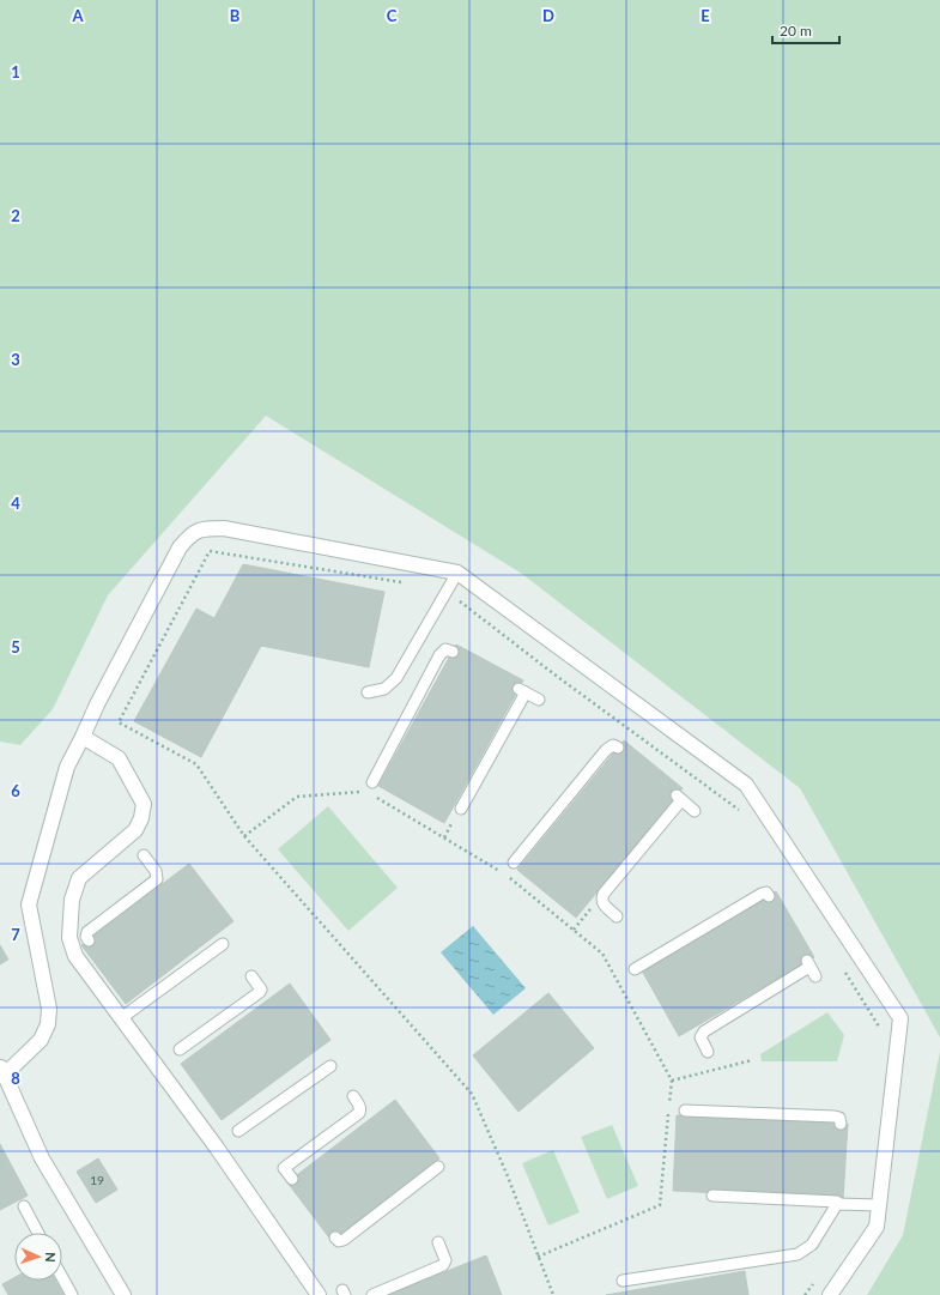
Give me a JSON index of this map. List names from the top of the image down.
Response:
{
  "house_numbers": ["19"],
  "scale_bar": "20 m",
  "north": "right",
  "grid": {
    "columns": [
      "A",
      "B",
      "C",
      "D",
      "E"
    ],
    "rows": [
      "1",
      "2",
      "3",
      "4",
      "5",
      "6",
      "7",
      "8"
    ]
  }
}
